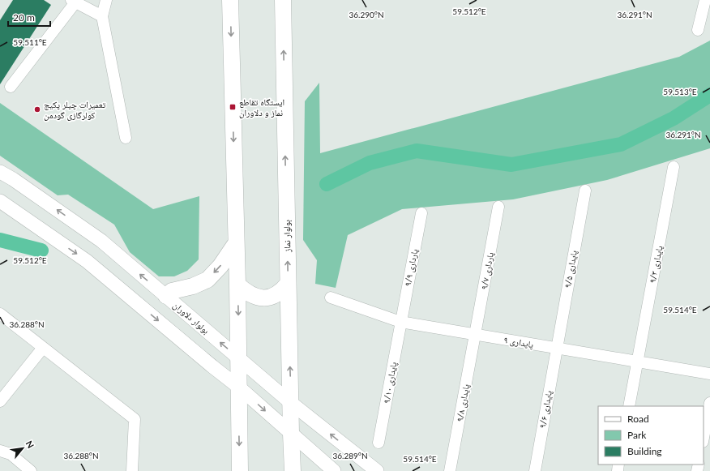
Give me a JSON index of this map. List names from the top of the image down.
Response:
{
  "streets": {
    "main road": ["بولوار نماز"],
    "street": [
      "پایداری ۹/۳",
      "پارداری ۹/۹",
      "پایداری ۹/۵",
      "پارداری ۹/۷",
      "بولوار دلاوران",
      "پایداری ۹",
      "پایداری ۹/۱۰",
      "پایداری ۹/۸",
      "پایداری ۹/۶"
    ]
  },
  "crossings": [
    ["بولوار نماز", "بولوار دلاوران"],
    ["پایداری ۹/۳", "پایداری ۹"],
    ["پارداری ۹/۹", "پایداری ۹"],
    ["پارداری ۹/۹", "پایداری ۹/۱۰"],
    ["پایداری ۹/۵", "پایداری ۹"],
    ["پایداری ۹/۵", "پایداری ۹/۶"],
    ["پارداری ۹/۷", "پایداری ۹"],
    ["پارداری ۹/۷", "پایداری ۹/۸"],
    ["پایداری ۹", "پایداری ۹/۱۰"],
    ["پایداری ۹", "پایداری ۹/۸"],
    ["پایداری ۹", "پایداری ۹/۶"]
  ],
  "places": {
    "transit": ["ایستگاه تقاطع نماز و دلاوران"],
    "other": ["تعمیرات چیلر پکیج کولرگازی گودمن"]
  },
  "legend": ["Road", "Park", "Building"],
  "scale_bar": "20 m",
  "north": "top right",
  "coordinates": [
    "59.512°E",
    "36.290°N",
    "36.291°N",
    "59.511°E",
    "59.513°E",
    "59.514°E",
    "36.288°N",
    "36.289°N"
  ]
}
